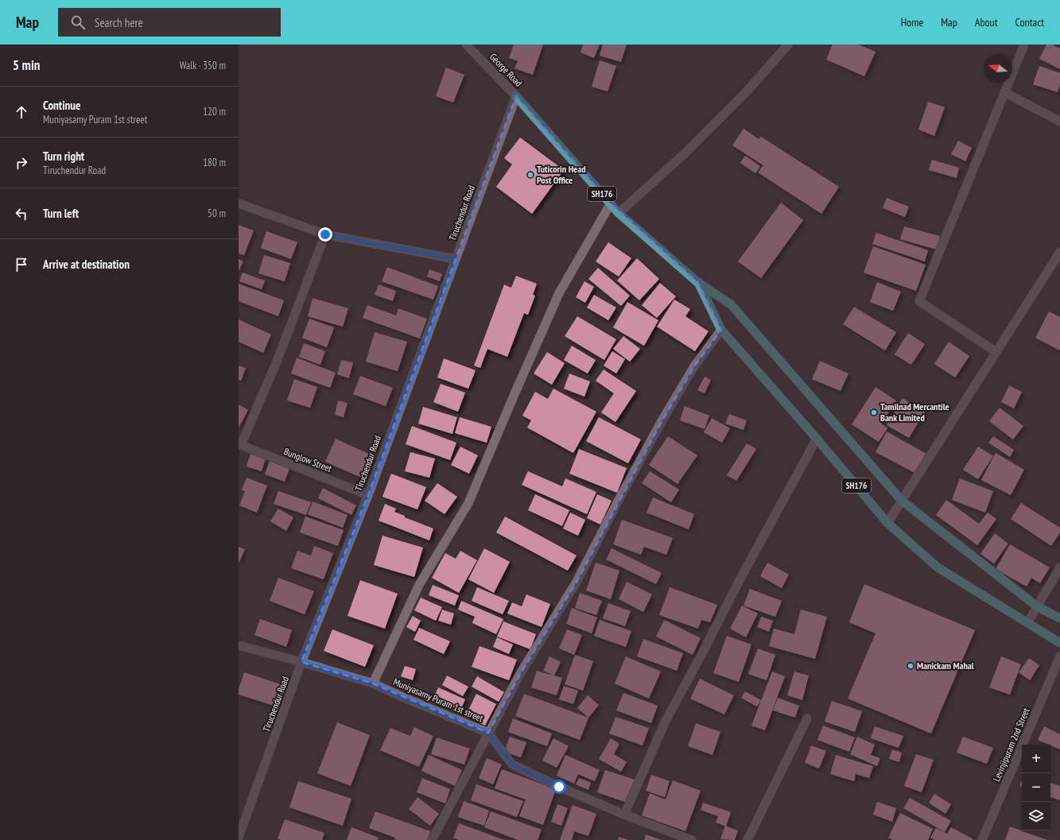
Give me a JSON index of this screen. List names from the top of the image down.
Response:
{
  "streets": {
    "main road": ["SH176"],
    "street": [
      "George Road",
      "Tiruchendur Road",
      "Bunglow Street",
      "Muniyasamy Puram 1st street",
      "Levinjipuram 2nd Street"
    ]
  },
  "crossings": [
    ["George Road", "SH176"],
    ["George Road", "Tiruchendur Road"],
    ["SH176", "Tiruchendur Road"],
    ["Tiruchendur Road", "Bunglow Street"],
    ["Tiruchendur Road", "Muniyasamy Puram 1st street"]
  ],
  "places": ["Tuticorin Head Post Office", "Tamilnad Mercantile Bank Limited", "Manickam Mahal"],
  "north": "left",
  "page": {
    "header": "Map",
    "search": "Search here",
    "nav": [
      "Home",
      "Map",
      "About",
      "Contact"
    ],
    "heading": ["5 min", "Walk · 350 m"],
    "list": [
      ["Continue", "Muniyasamy Puram 1st street", "120 m"],
      ["Turn right", "Tiruchendur Road", "180 m"],
      ["Turn left", "50 m"],
      "Arrive at destination"
    ],
    "map_buttons": ["+", "−"]
  }
}
